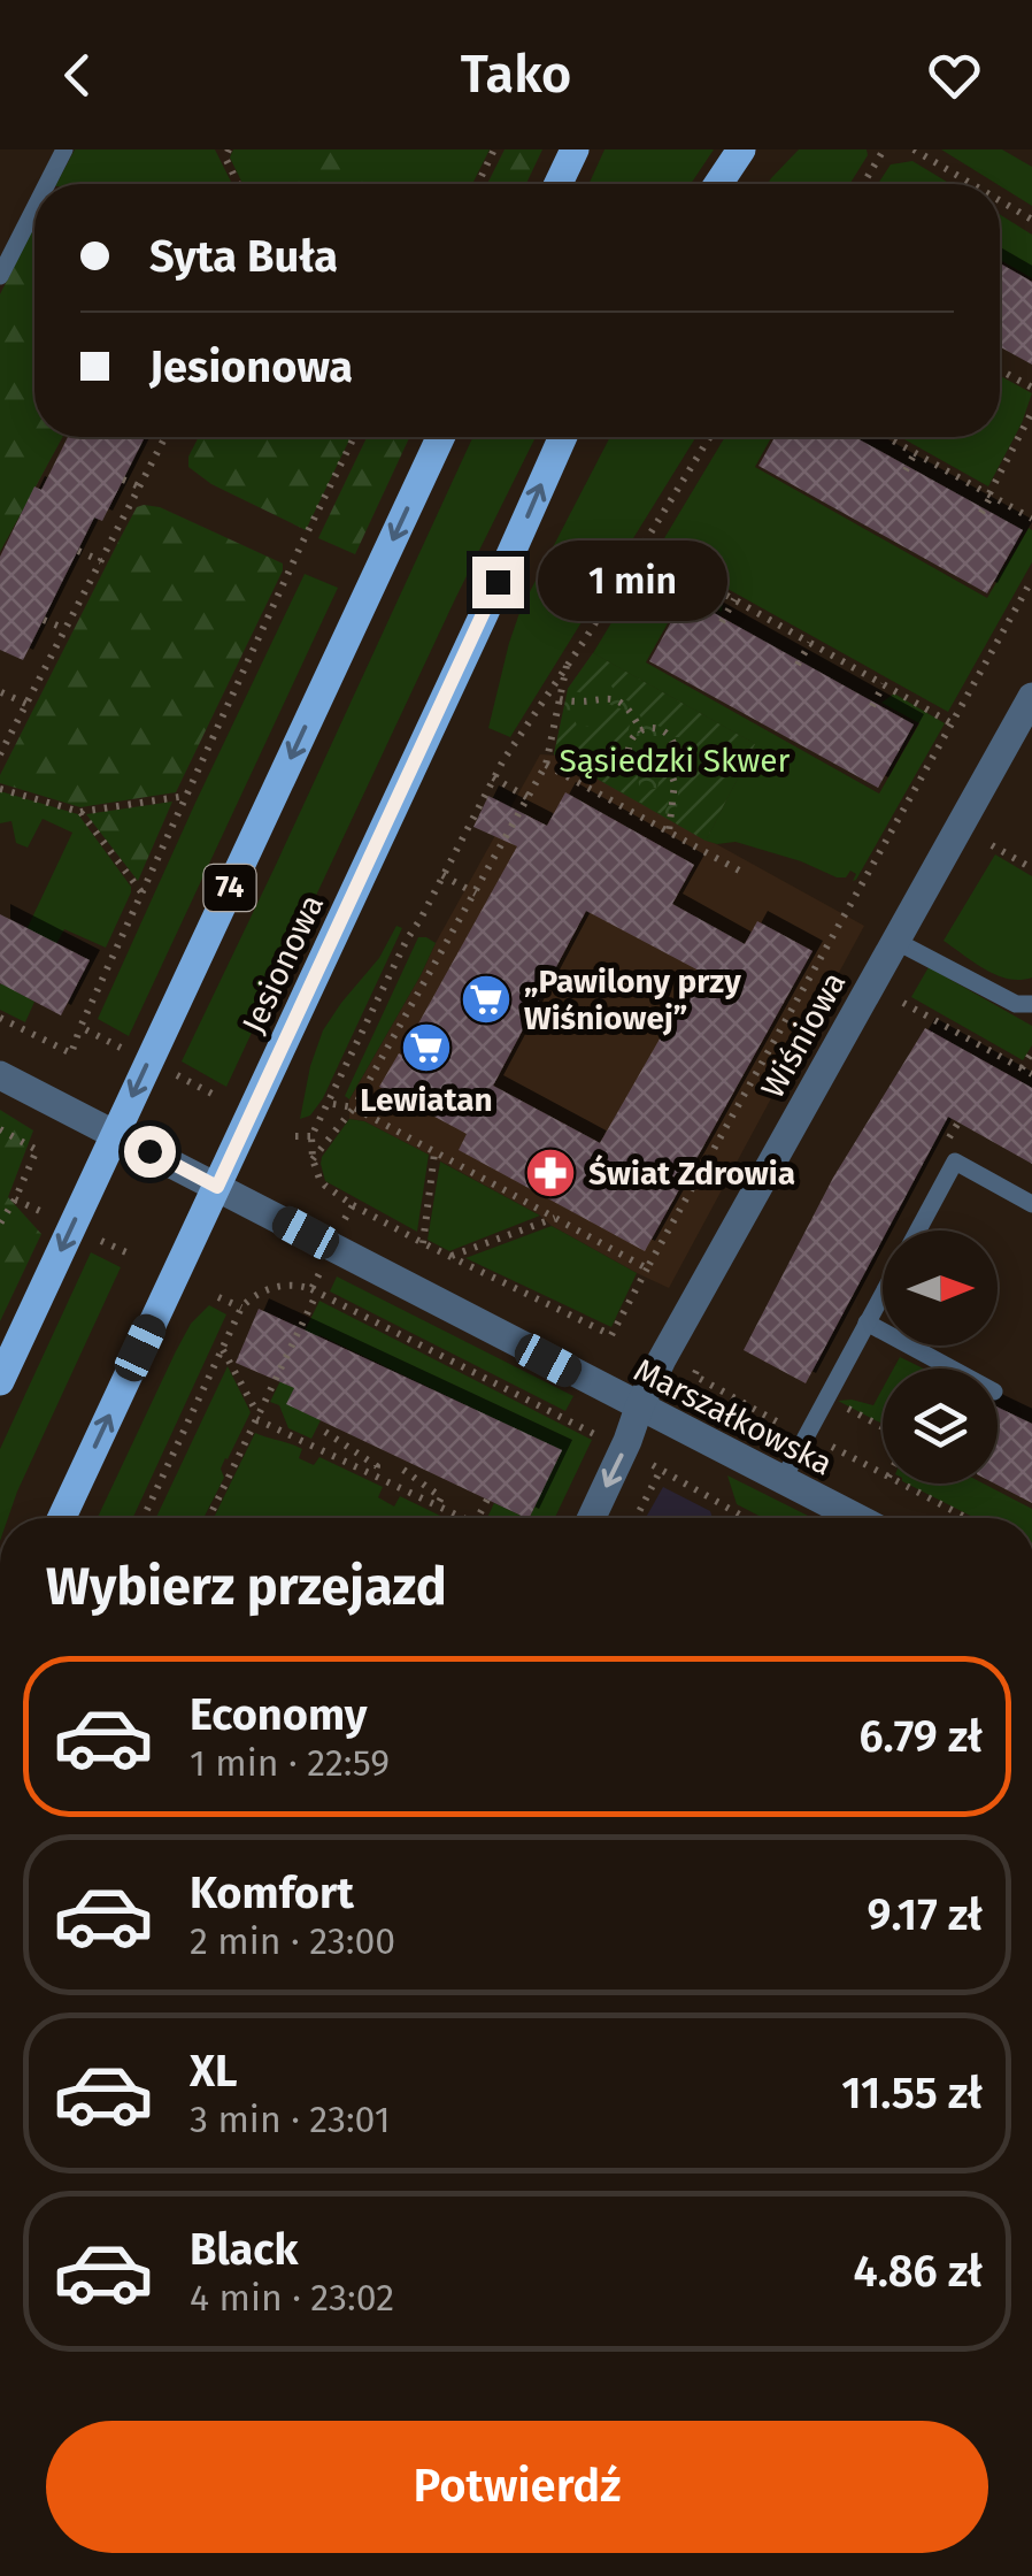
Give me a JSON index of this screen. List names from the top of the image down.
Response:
{
  "streets": {
    "main road": ["74", "Jesionowa"],
    "street": ["Wiśniowa", "Marszałkowska"]
  },
  "crossings": [
    ["74", "Marszałkowska"],
    ["Jesionowa", "Marszałkowska"],
    ["Wiśniowa", "Marszałkowska"]
  ],
  "parks": ["Sąsiedzki Skwer"],
  "places": {
    "supermarket": ["„Pawilony przy Wiśniowej”", "Lewiatan"],
    "pharmacy": ["Świat Zdrowia"]
  },
  "north": "right",
  "page": {
    "header": "Tako",
    "banner": ["Syta Buła", "Jesionowa"],
    "bubble": "1 min",
    "heading": "Wybierz przejazd",
    "list": [
      {
        "name": "Economy",
        "note": "1 min · 22:59",
        "value": "6.79 zł"
      },
      {
        "name": "Komfort",
        "note": "2 min · 23:00",
        "value": "9.17 zł"
      },
      {
        "name": "XL",
        "note": "3 min · 23:01",
        "value": "11.55 zł"
      },
      {
        "name": "Black",
        "note": "4 min · 23:02",
        "value": "4.86 zł"
      }
    ],
    "buttons": "Potwierdź"
  }
}
